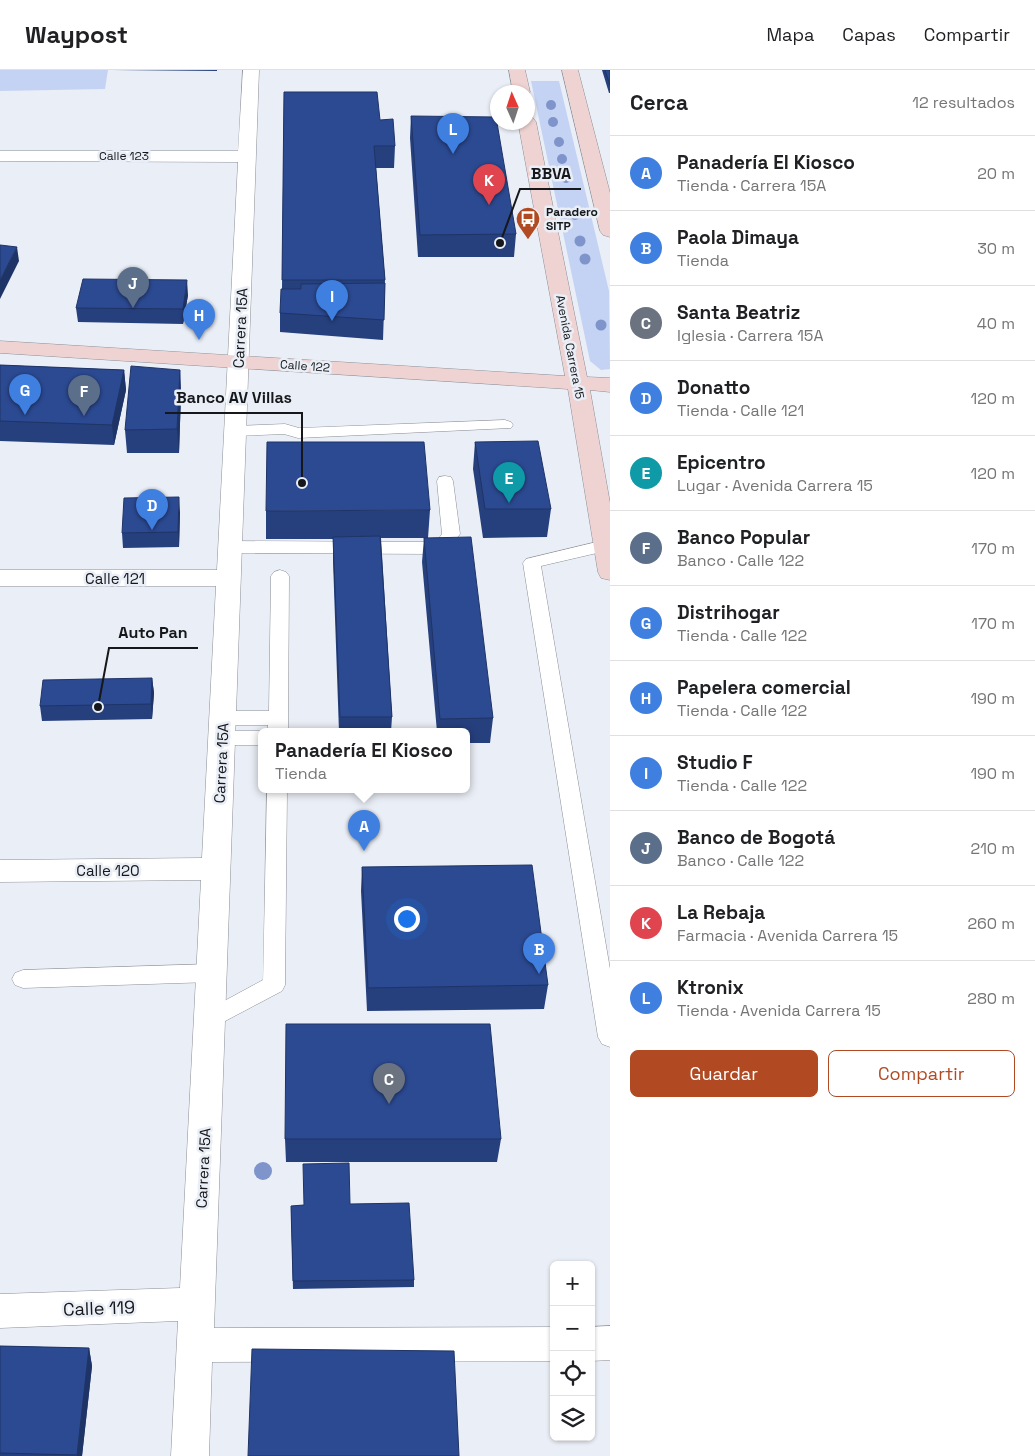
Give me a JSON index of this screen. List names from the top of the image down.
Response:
{
  "streets": {
    "main road": ["Avenida Carrera 15", "Calle 122"],
    "street": [
      "Calle 123",
      "Carrera 15A",
      "Calle 121",
      "Calle 120",
      "Calle 119"
    ]
  },
  "crossings": [
    ["Calle 123", "Carrera 15A"],
    ["Carrera 15A", "Calle 122"],
    ["Carrera 15A", "Calle 121"],
    ["Carrera 15A", "Calle 120"],
    ["Carrera 15A", "Calle 119"],
    ["Avenida Carrera 15", "Calle 122"]
  ],
  "places": {
    "bus stop": ["Paradero SITP"],
    "other": ["BBVA", "Banco AV Villas", "Auto Pan"]
  },
  "north": "top",
  "page": {
    "header": "Waypost",
    "nav": ["Mapa", "Capas", "Compartir"],
    "heading": ["Cerca", "12 resultados"],
    "pins": [
      "L",
      "K",
      "J",
      "I",
      "H",
      "G",
      "F",
      "E",
      "D",
      "A",
      "B",
      "C"
    ],
    "list": [
      {
        "mark": "A",
        "name": "Panadería El Kiosco",
        "note": "Tienda · Carrera 15A",
        "value": "20 m"
      },
      {
        "mark": "B",
        "name": "Paola Dimaya",
        "note": "Tienda",
        "value": "30 m"
      },
      {
        "mark": "C",
        "name": "Santa Beatriz",
        "note": "Iglesia · Carrera 15A",
        "value": "40 m"
      },
      {
        "mark": "D",
        "name": "Donatto",
        "note": "Tienda · Calle 121",
        "value": "120 m"
      },
      {
        "mark": "E",
        "name": "Epicentro",
        "note": "Lugar · Avenida Carrera 15",
        "value": "120 m"
      },
      {
        "mark": "F",
        "name": "Banco Popular",
        "note": "Banco · Calle 122",
        "value": "170 m"
      },
      {
        "mark": "G",
        "name": "Distrihogar",
        "note": "Tienda · Calle 122",
        "value": "170 m"
      },
      {
        "mark": "H",
        "name": "Papelera comercial",
        "note": "Tienda · Calle 122",
        "value": "190 m"
      },
      {
        "mark": "I",
        "name": "Studio F",
        "note": "Tienda · Calle 122",
        "value": "190 m"
      },
      {
        "mark": "J",
        "name": "Banco de Bogotá",
        "note": "Banco · Calle 122",
        "value": "210 m"
      },
      {
        "mark": "K",
        "name": "La Rebaja",
        "note": "Farmacia · Avenida Carrera 15",
        "value": "260 m"
      },
      {
        "mark": "L",
        "name": "Ktronix",
        "note": "Tienda · Avenida Carrera 15",
        "value": "280 m"
      }
    ],
    "popup": ["Panadería El Kiosco", "Tienda"],
    "buttons": ["Guardar", "Compartir"],
    "map_buttons": ["+", "−"]
  }
}
